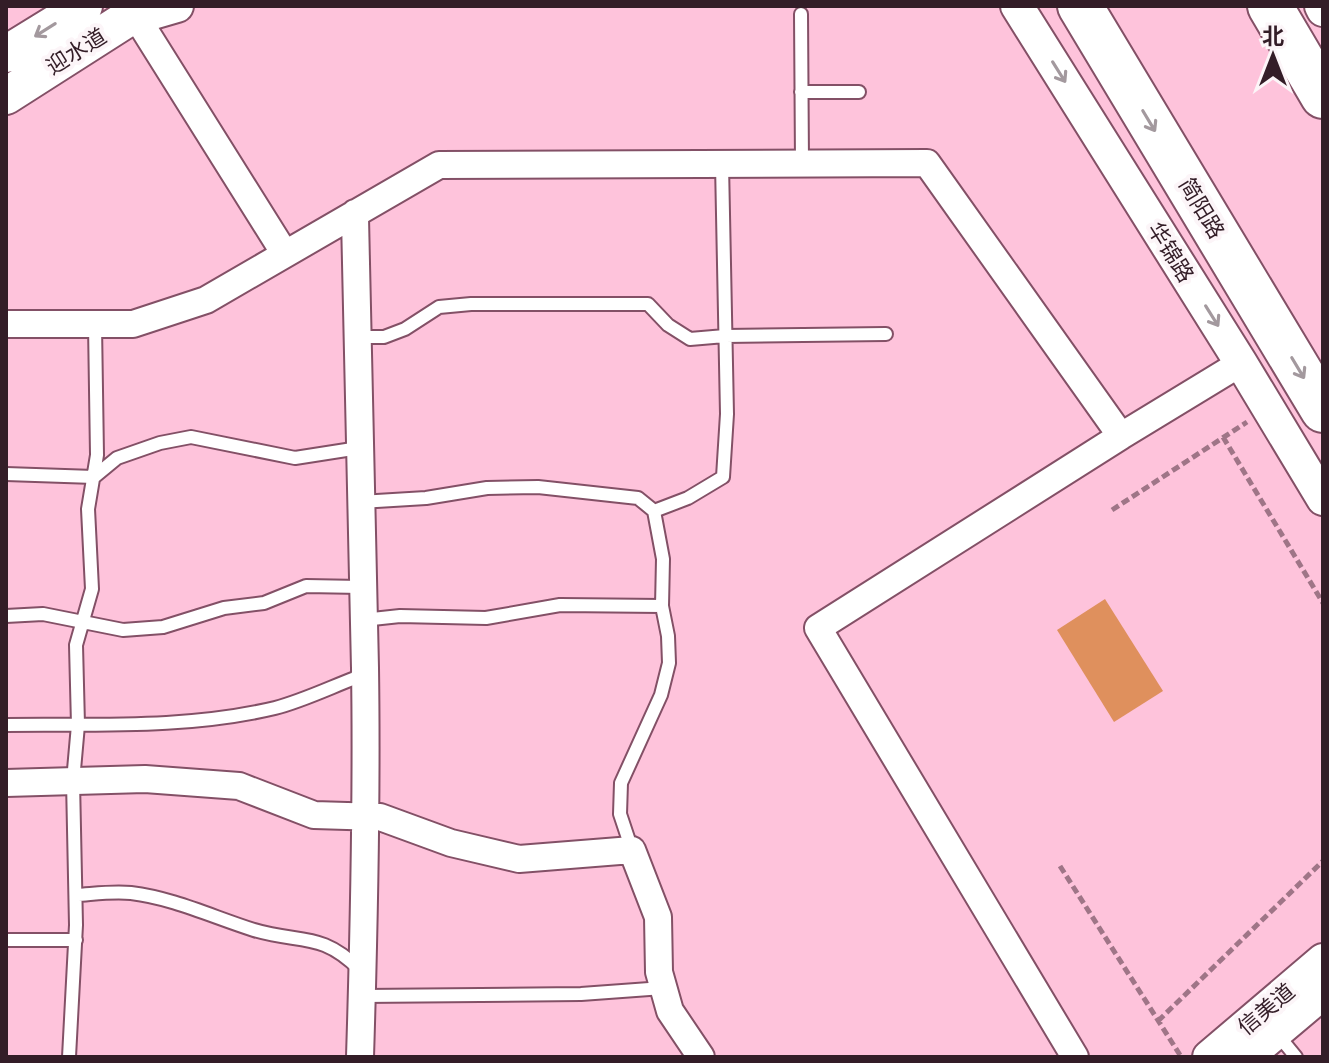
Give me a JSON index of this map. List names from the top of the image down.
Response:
{
  "streets": {
    "highway": ["简阳路"],
    "main road": ["迎水道"],
    "street": ["华锦路", "信美道"]
  },
  "one_way": ["简阳路", "华锦路"],
  "north": "top"
}
